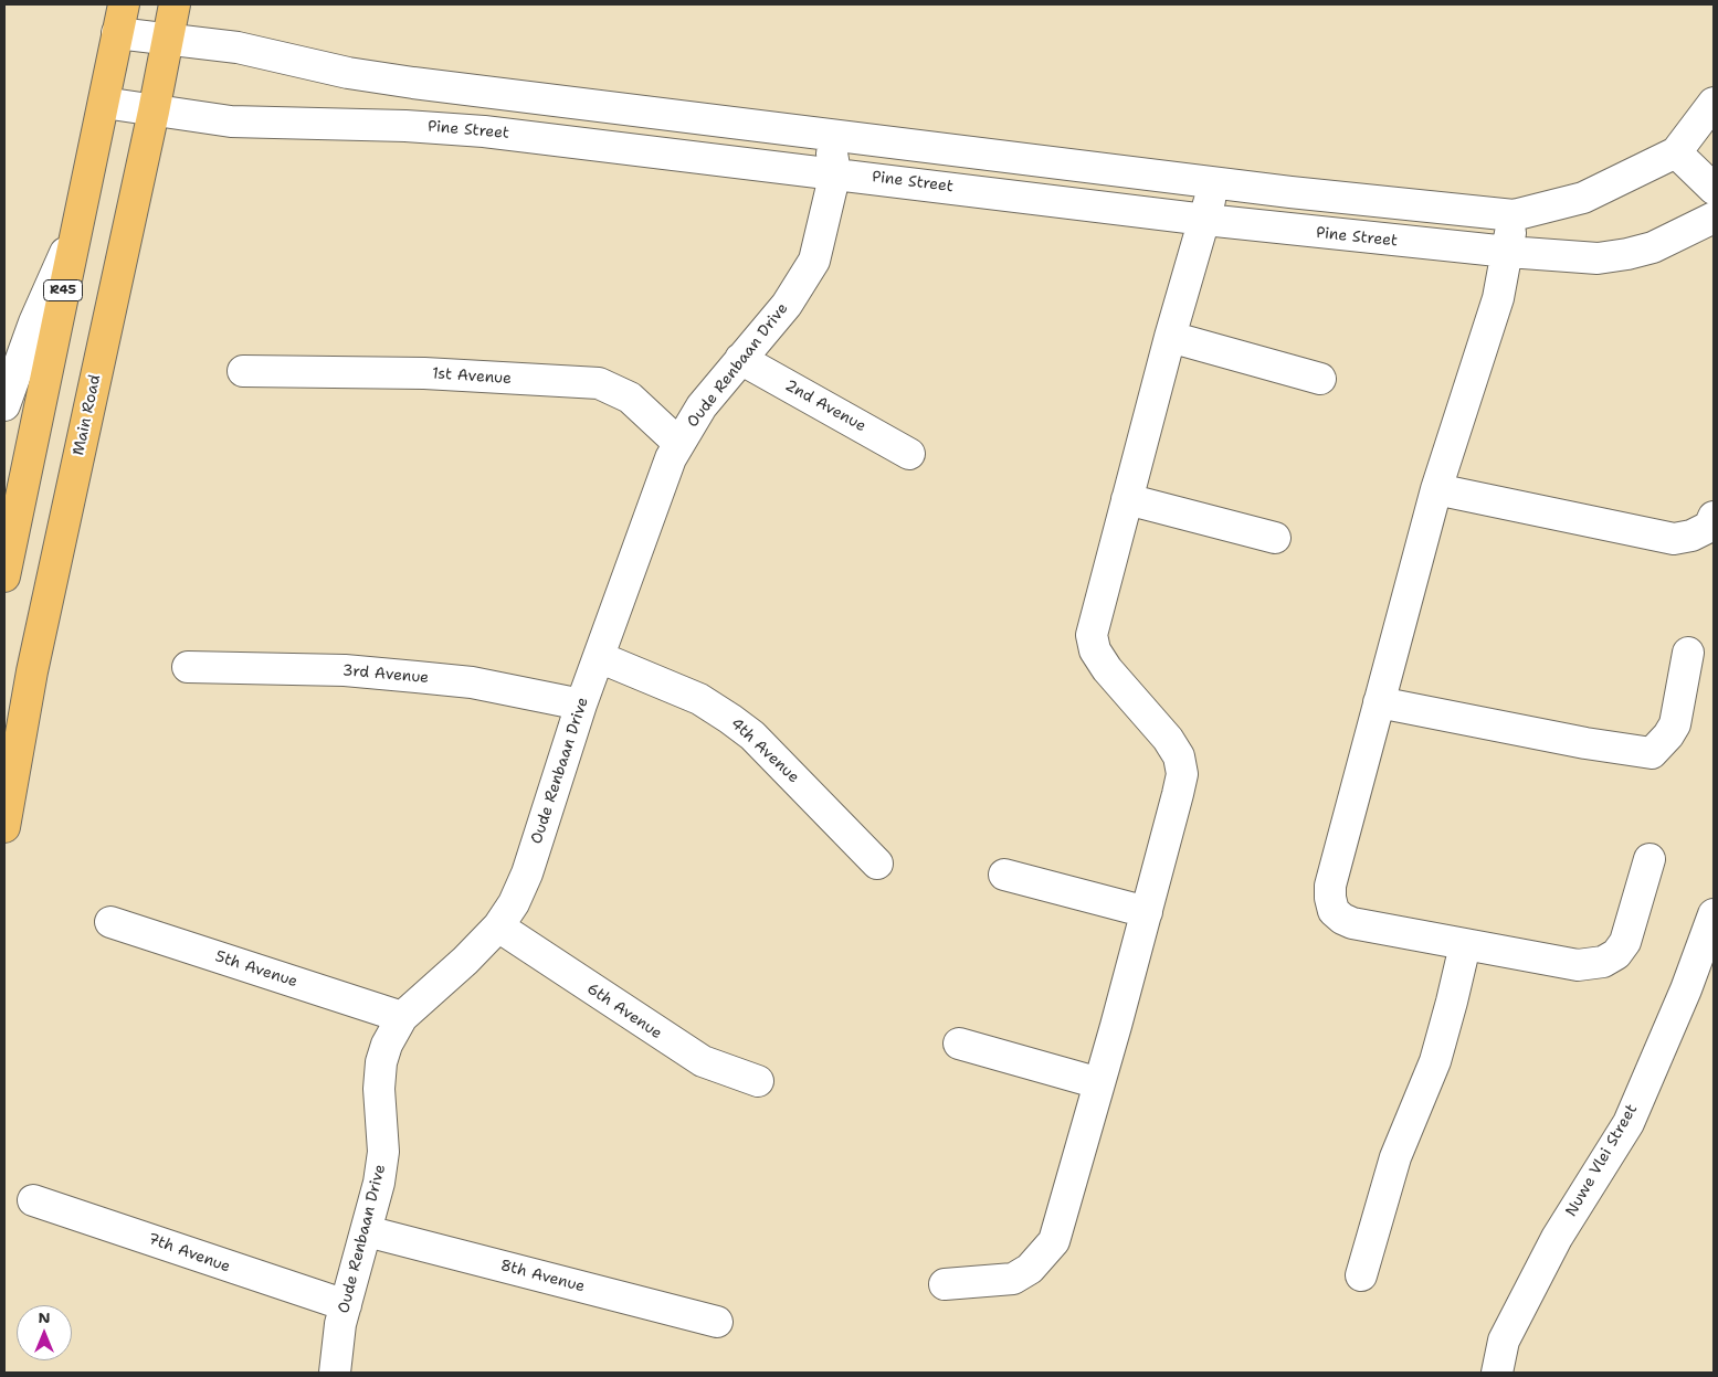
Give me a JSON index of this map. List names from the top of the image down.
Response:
{
  "streets": {
    "main road": ["R45", "Main Road"],
    "street": [
      "Pine Street",
      "Oude Renbaan Drive",
      "1st Avenue",
      "2nd Avenue",
      "3rd Avenue",
      "4th Avenue",
      "5th Avenue",
      "6th Avenue",
      "Nuwe Vlei Street",
      "7th Avenue",
      "8th Avenue"
    ]
  },
  "crossings": [
    ["Pine Street", "R45"],
    ["Pine Street", "Oude Renbaan Drive"],
    ["Pine Street", "Main Road"],
    ["Oude Renbaan Drive", "1st Avenue"],
    ["Oude Renbaan Drive", "2nd Avenue"],
    ["Oude Renbaan Drive", "3rd Avenue"],
    ["Oude Renbaan Drive", "4th Avenue"],
    ["Oude Renbaan Drive", "5th Avenue"],
    ["Oude Renbaan Drive", "6th Avenue"],
    ["Oude Renbaan Drive", "7th Avenue"],
    ["Oude Renbaan Drive", "8th Avenue"]
  ],
  "north": "top"
}
